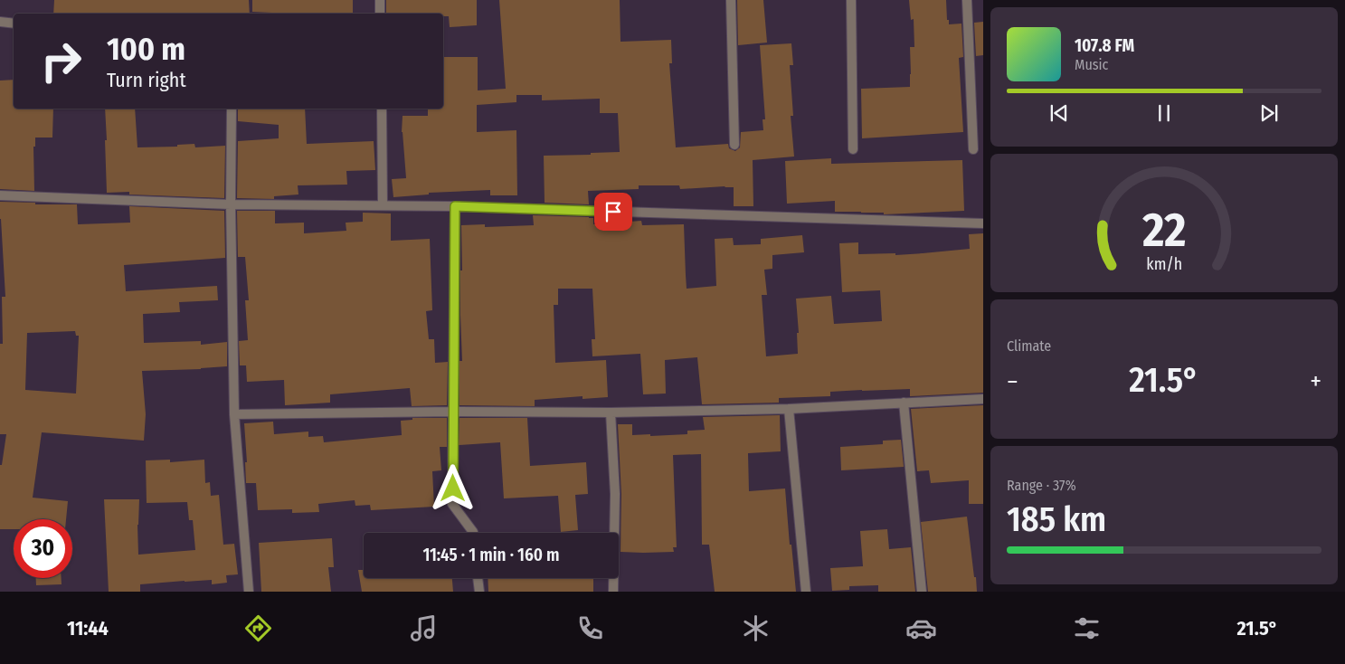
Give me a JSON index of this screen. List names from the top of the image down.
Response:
{
  "page": {
    "turn": ["100 m", "Turn right"],
    "song": ["107.8 FM", "Music"],
    "tile": [
      "Climate",
      ["Range · 37%", "185 km"]
    ],
    "heat": ["−", "21.5°", "+"],
    "limit": "30",
    "trip": "11:45 · 1 min · 160 m",
    "tabs": ["11:44", "21.5°"],
    "gauge": ["22", "km/h"]
  }
}
